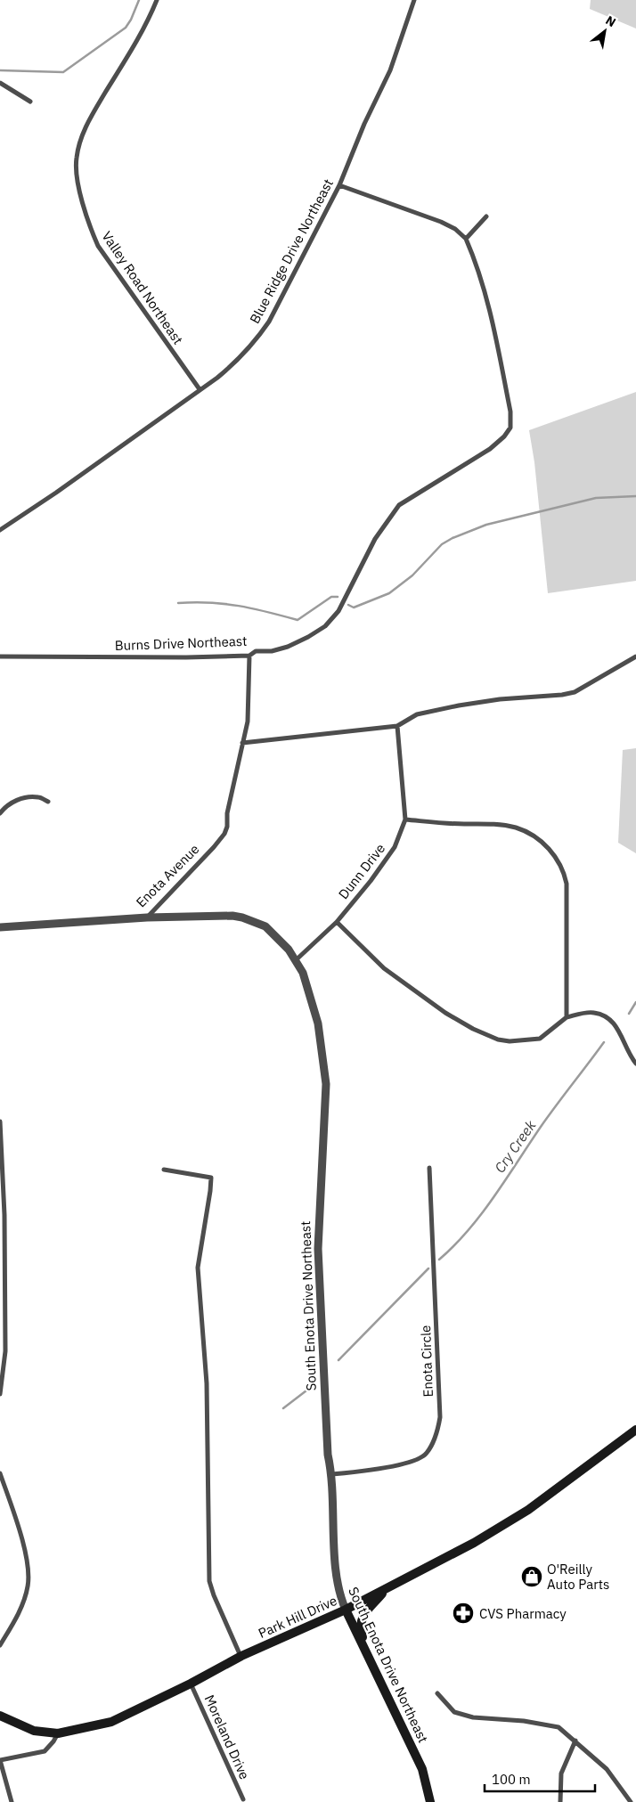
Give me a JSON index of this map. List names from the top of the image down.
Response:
{
  "streets": {
    "main road": ["South Enota Drive Northeast", "Park Hill Drive"],
    "street": [
      "Blue Ridge Drive Northeast",
      "Valley Road Northeast",
      "Burns Drive Northeast",
      "Dunn Drive",
      "Enota Avenue",
      "Enota Circle",
      "Moreland Drive"
    ]
  },
  "crossings": [
    ["Blue Ridge Drive Northeast", "Valley Road Northeast"],
    ["Burns Drive Northeast", "Enota Avenue"],
    ["Dunn Drive", "South Enota Drive Northeast"],
    ["Enota Avenue", "South Enota Drive Northeast"],
    ["South Enota Drive Northeast", "Enota Circle"],
    ["South Enota Drive Northeast", "Park Hill Drive"],
    ["Park Hill Drive", "Moreland Drive"]
  ],
  "water": ["Cry Creek"],
  "places": {
    "shop": ["O'Reilly Auto Parts"],
    "pharmacy": ["CVS Pharmacy"]
  },
  "scale_bar": "100 m",
  "north": "top right"
}
